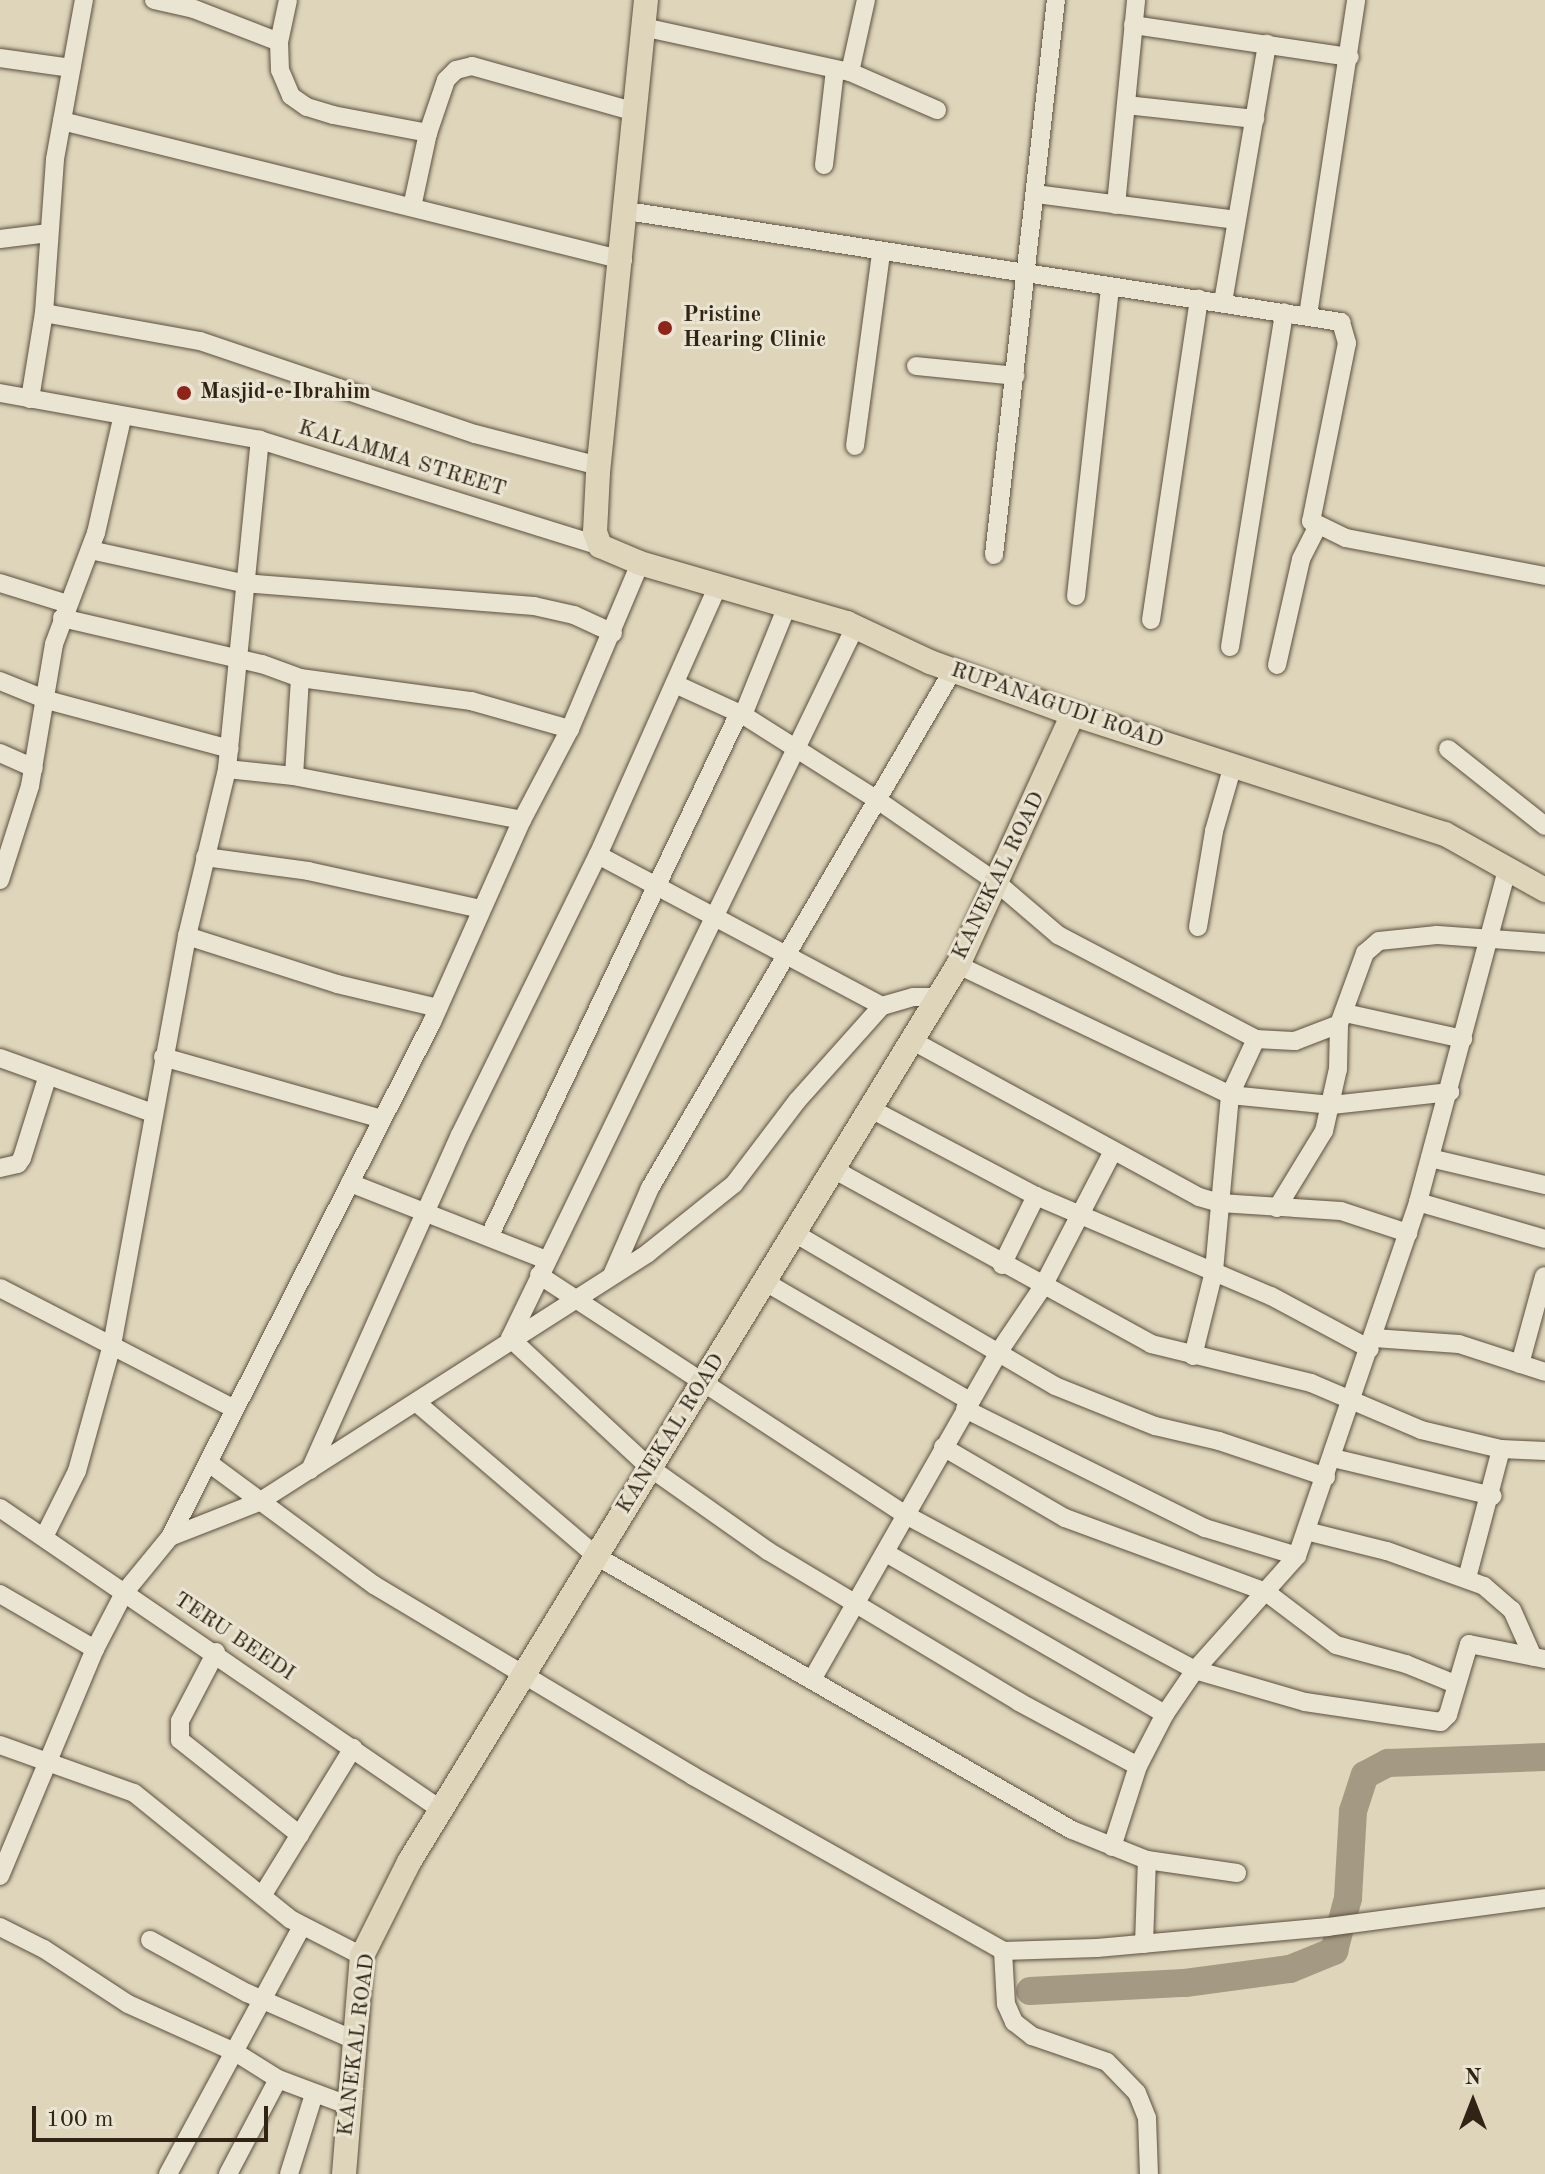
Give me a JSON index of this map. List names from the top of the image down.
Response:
{
  "streets": {
    "main road": ["RUPANAGUDI ROAD", "KANEKAL ROAD"],
    "street": ["KALAMMA STREET", "TERU BEEDI"]
  },
  "crossings": [
    ["KALAMMA STREET", "RUPANAGUDI ROAD"],
    ["RUPANAGUDI ROAD", "KANEKAL ROAD"],
    ["KANEKAL ROAD", "TERU BEEDI"]
  ],
  "places": ["Pristine Hearing Clinic", "Masjid-e-Ibrahim"],
  "scale_bar": "100 m",
  "north": "top"
}
